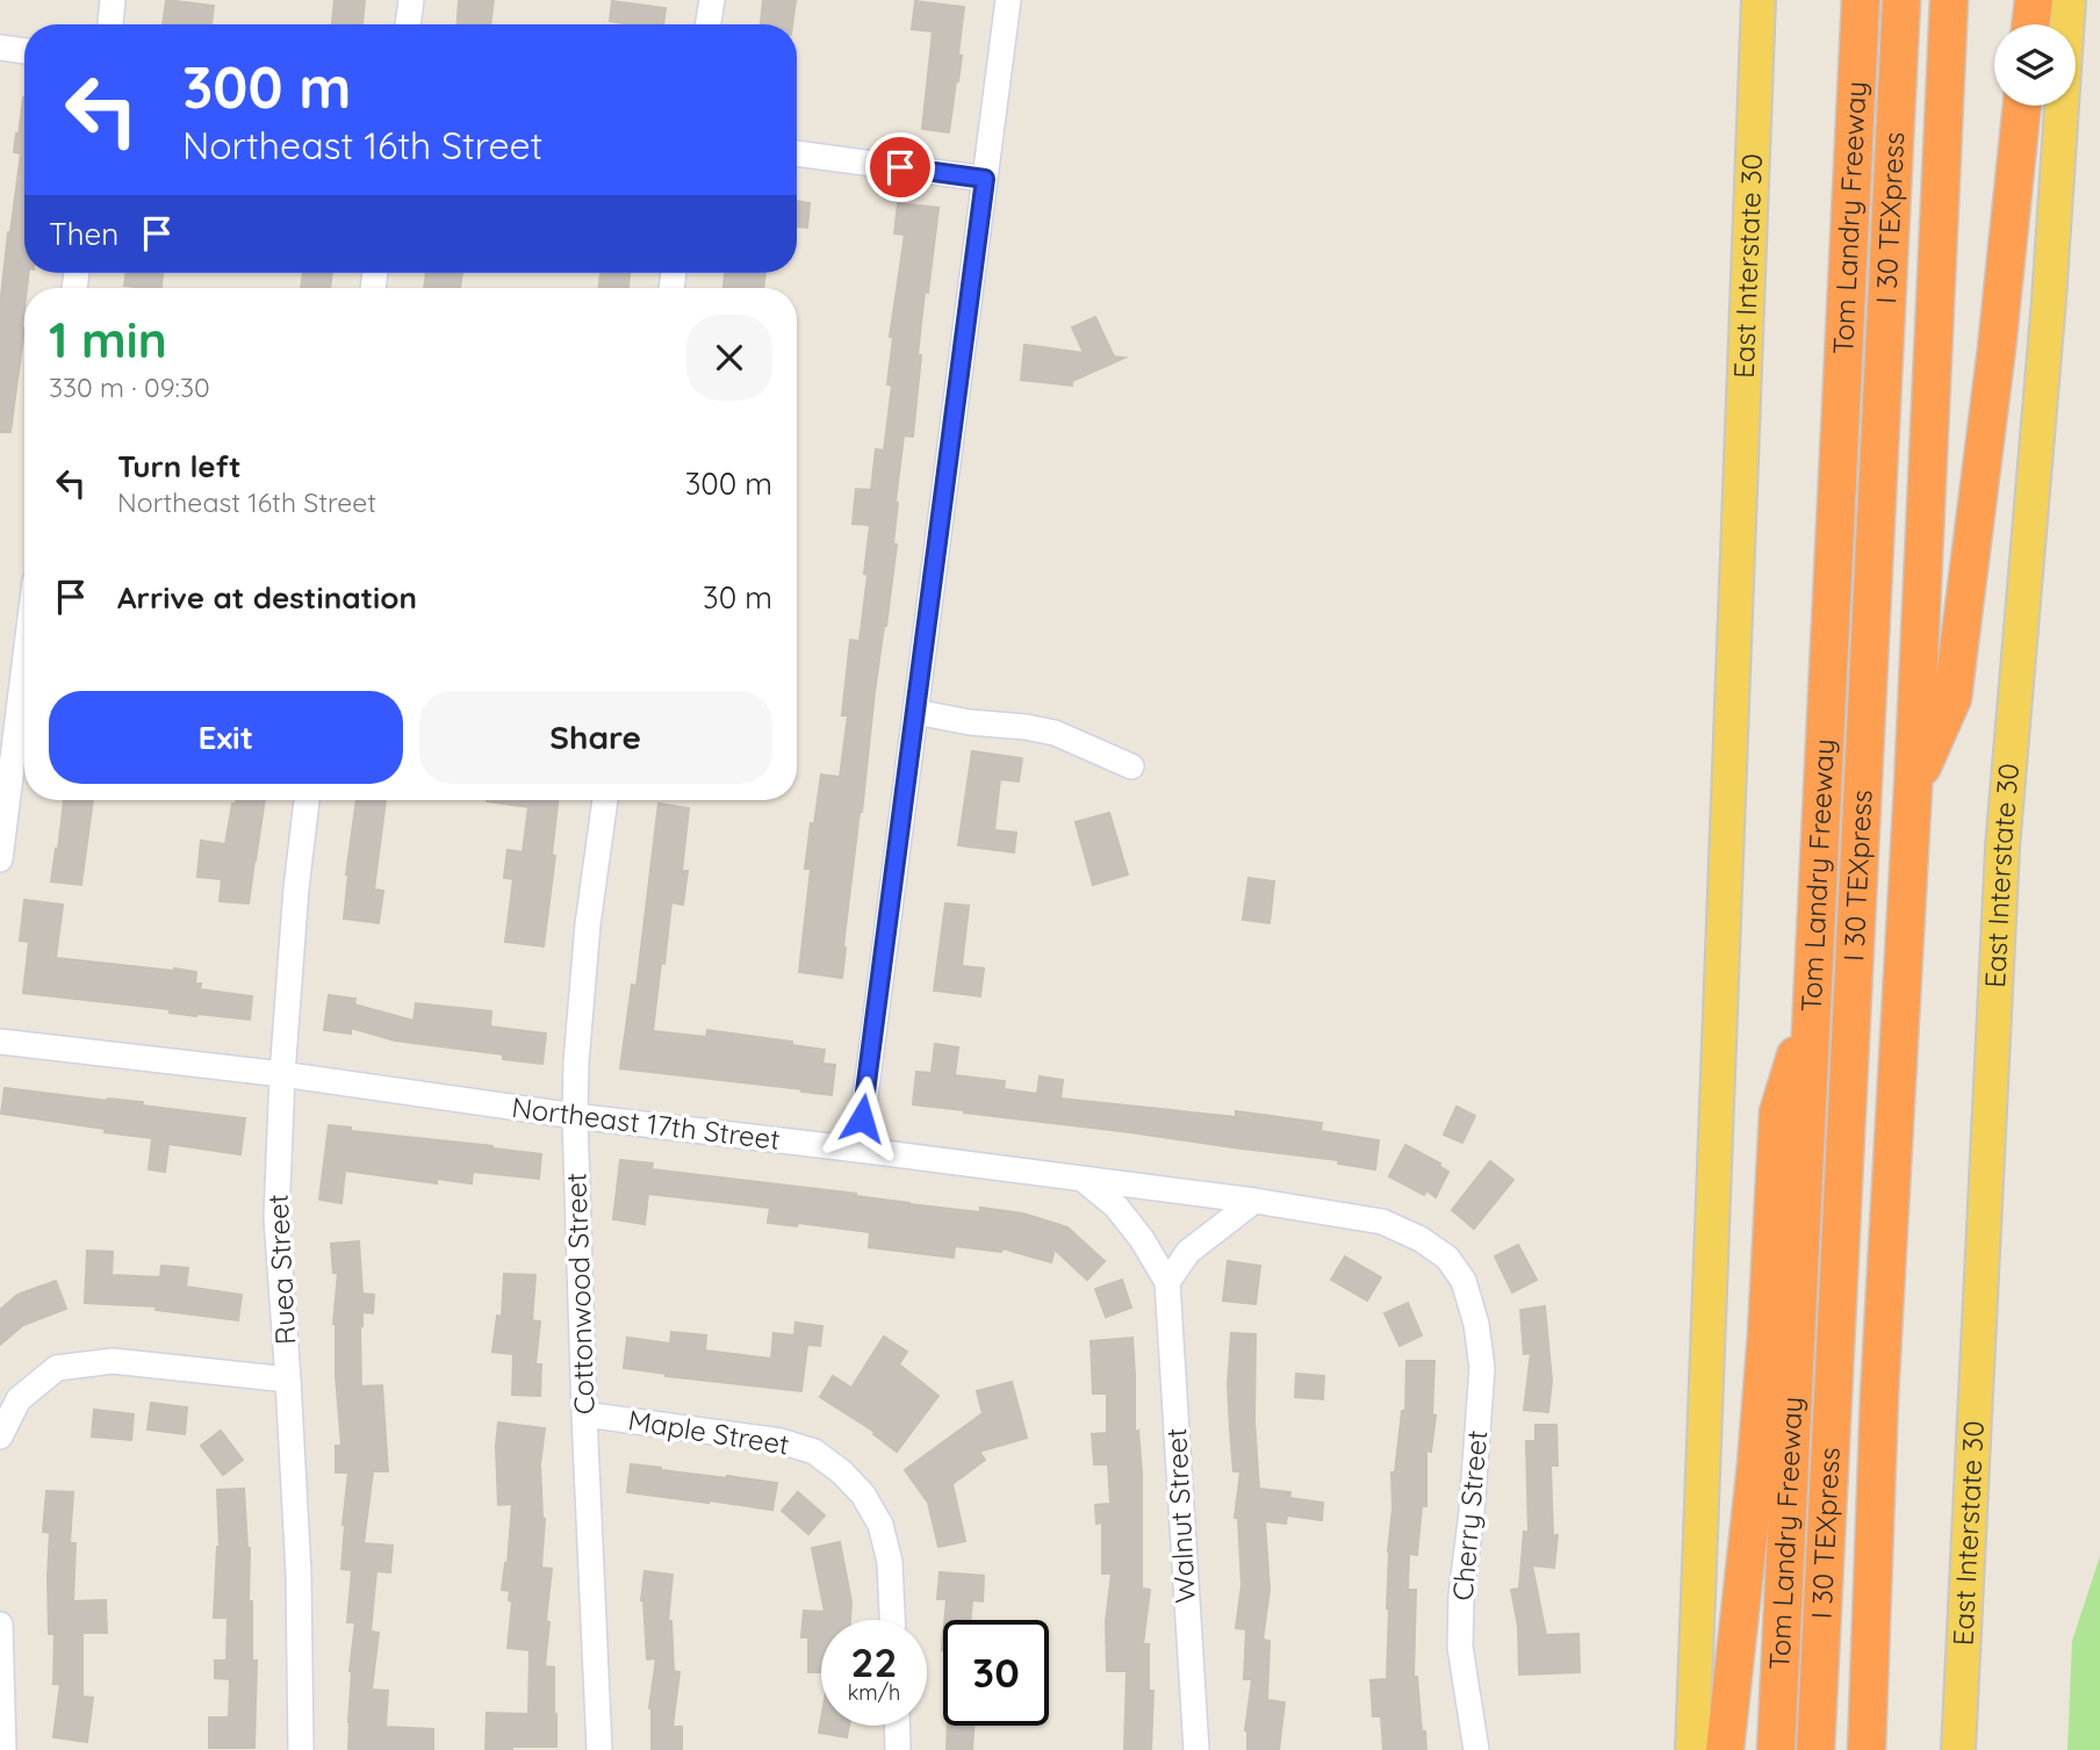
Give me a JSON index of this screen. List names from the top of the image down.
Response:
{
  "streets": {
    "highway": ["Tom Landry Freeway", "I 30 TEXpress"],
    "main road": ["East Interstate 30"],
    "street": [
      "Northeast 17th Street",
      "Ruea Street",
      "Cottonwood Street",
      "Maple Street",
      "Walnut Street",
      "Cherry Street"
    ]
  },
  "crossings": [
    ["Northeast 17th Street", "Ruea Street"],
    ["Northeast 17th Street", "Cottonwood Street"],
    ["Northeast 17th Street", "Walnut Street"],
    ["Northeast 17th Street", "Cherry Street"],
    ["Cottonwood Street", "Maple Street"]
  ],
  "page": {
    "turn": ["300 m", "Northeast 16th Street"],
    "then": "Then",
    "heading": ["1 min", "330 m · 09:30"],
    "list": [
      {
        "name": "Turn left",
        "note": "Northeast 16th Street",
        "value": "300 m"
      },
      {
        "name": "Arrive at destination",
        "value": "30 m"
      }
    ],
    "buttons": ["Exit", "Share"],
    "speed": "22 km/h",
    "limit": "30"
  }
}
